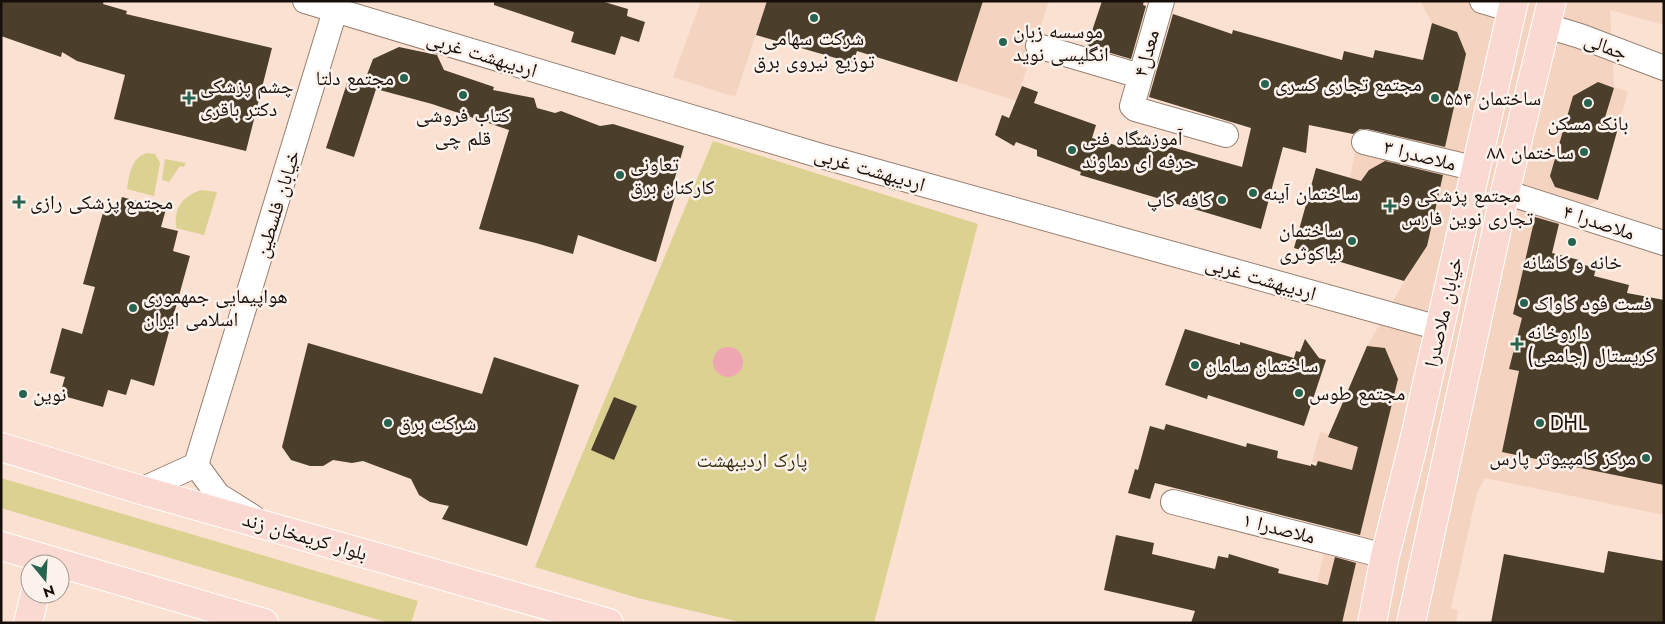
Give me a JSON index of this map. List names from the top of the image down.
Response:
{
  "streets": {
    "main road": ["خیابان ملاصدرا", "بلوار کریمخان زند"],
    "street": [
      "جمالی",
      "معدل۴",
      "اردیبهشت غربی",
      "۳ ملاصدرا",
      "خیابان فلسطین",
      "۴ ملاصدرا",
      "۱ ملاصدرا"
    ]
  },
  "crossings": [
    ["جمالی", "خیابان ملاصدرا"],
    ["اردیبهشت غربی", "خیابان فلسطین"],
    ["اردیبهشت غربی", "خیابان ملاصدرا"],
    ["۳ ملاصدرا", "خیابان ملاصدرا"],
    ["۴ ملاصدرا", "خیابان ملاصدرا"],
    ["خیابان ملاصدرا", "۱ ملاصدرا"]
  ],
  "parks": ["پارک اردیبهشت"],
  "places": {
    "other": [
      "شرکت سهامی توزیع نیروی برق",
      "موسسه زبان انگلیسی نوید",
      "مجتمع دلتا",
      "مجتمع تجاری کسری",
      "کتاب فروشی قلم چی",
      "ساختمان ۵۵۴",
      "بانک مسکن",
      "آموزشگاه فنی حرفه ای دماوند",
      "ساختمان ۸۸",
      "تعاونی کارکنان برق",
      "ساختمان آینه",
      "کافه کاپ",
      "ساختمان نیاکوثری",
      "خانه و کاشانه",
      "فست فود کاواک",
      "هواپیمایی جمهموری اسلامی ایران",
      "ساختمان سامان",
      "مجتمع طوس",
      "نوین",
      "شرکت برق",
      "DHL",
      "مرکز کامپیوتر پارس"
    ],
    "health": [
      "چشم پزشکی دکتر باقری",
      "مجتمع پزشکی رازی",
      "مجتمع پزشکی و تجاری نوین فارس",
      "داروخانه کریستال (جامعی)"
    ]
  },
  "north": "bottom"
}
